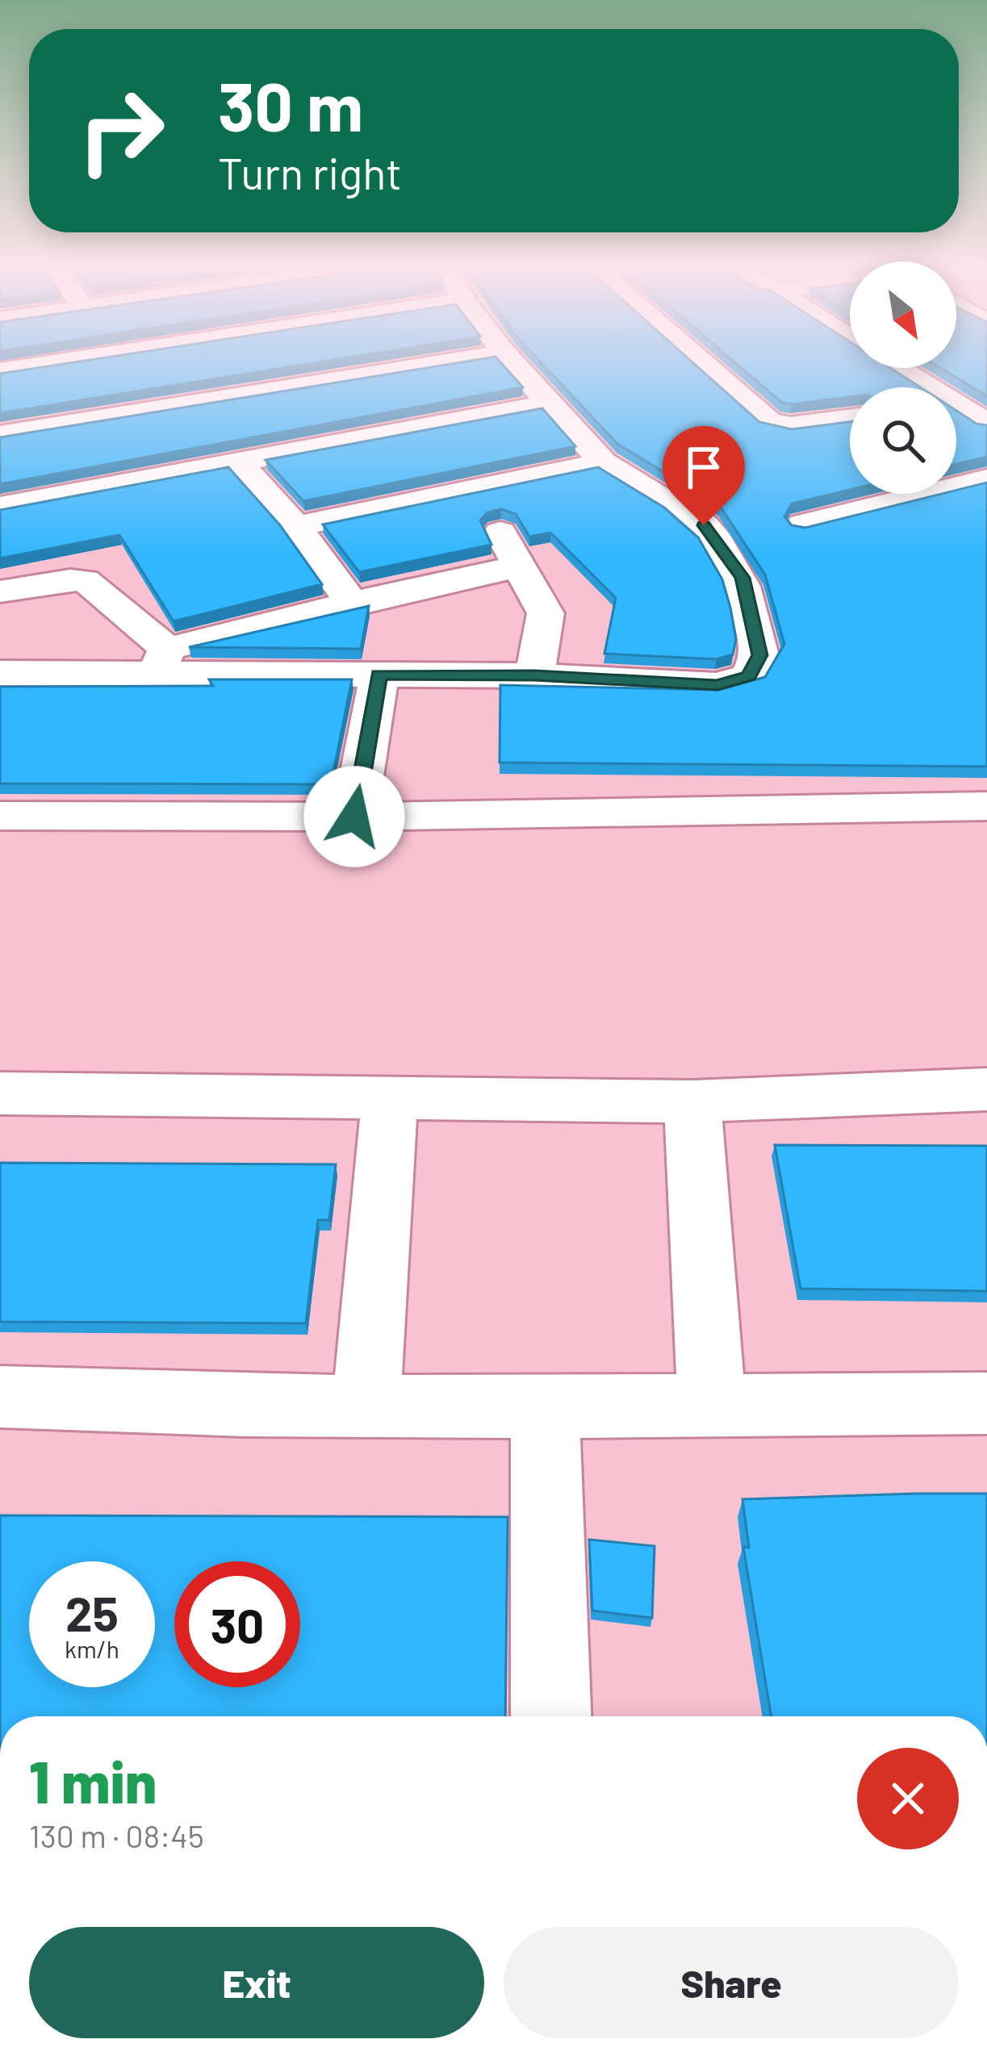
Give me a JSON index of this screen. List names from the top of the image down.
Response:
{
  "north": "bottom right",
  "page": {
    "turn": ["30 m", "Turn right"],
    "speed": "25 km/h",
    "limit": "30",
    "heading": ["1 min", "130 m · 08:45"],
    "buttons": ["Exit", "Share"]
  }
}
